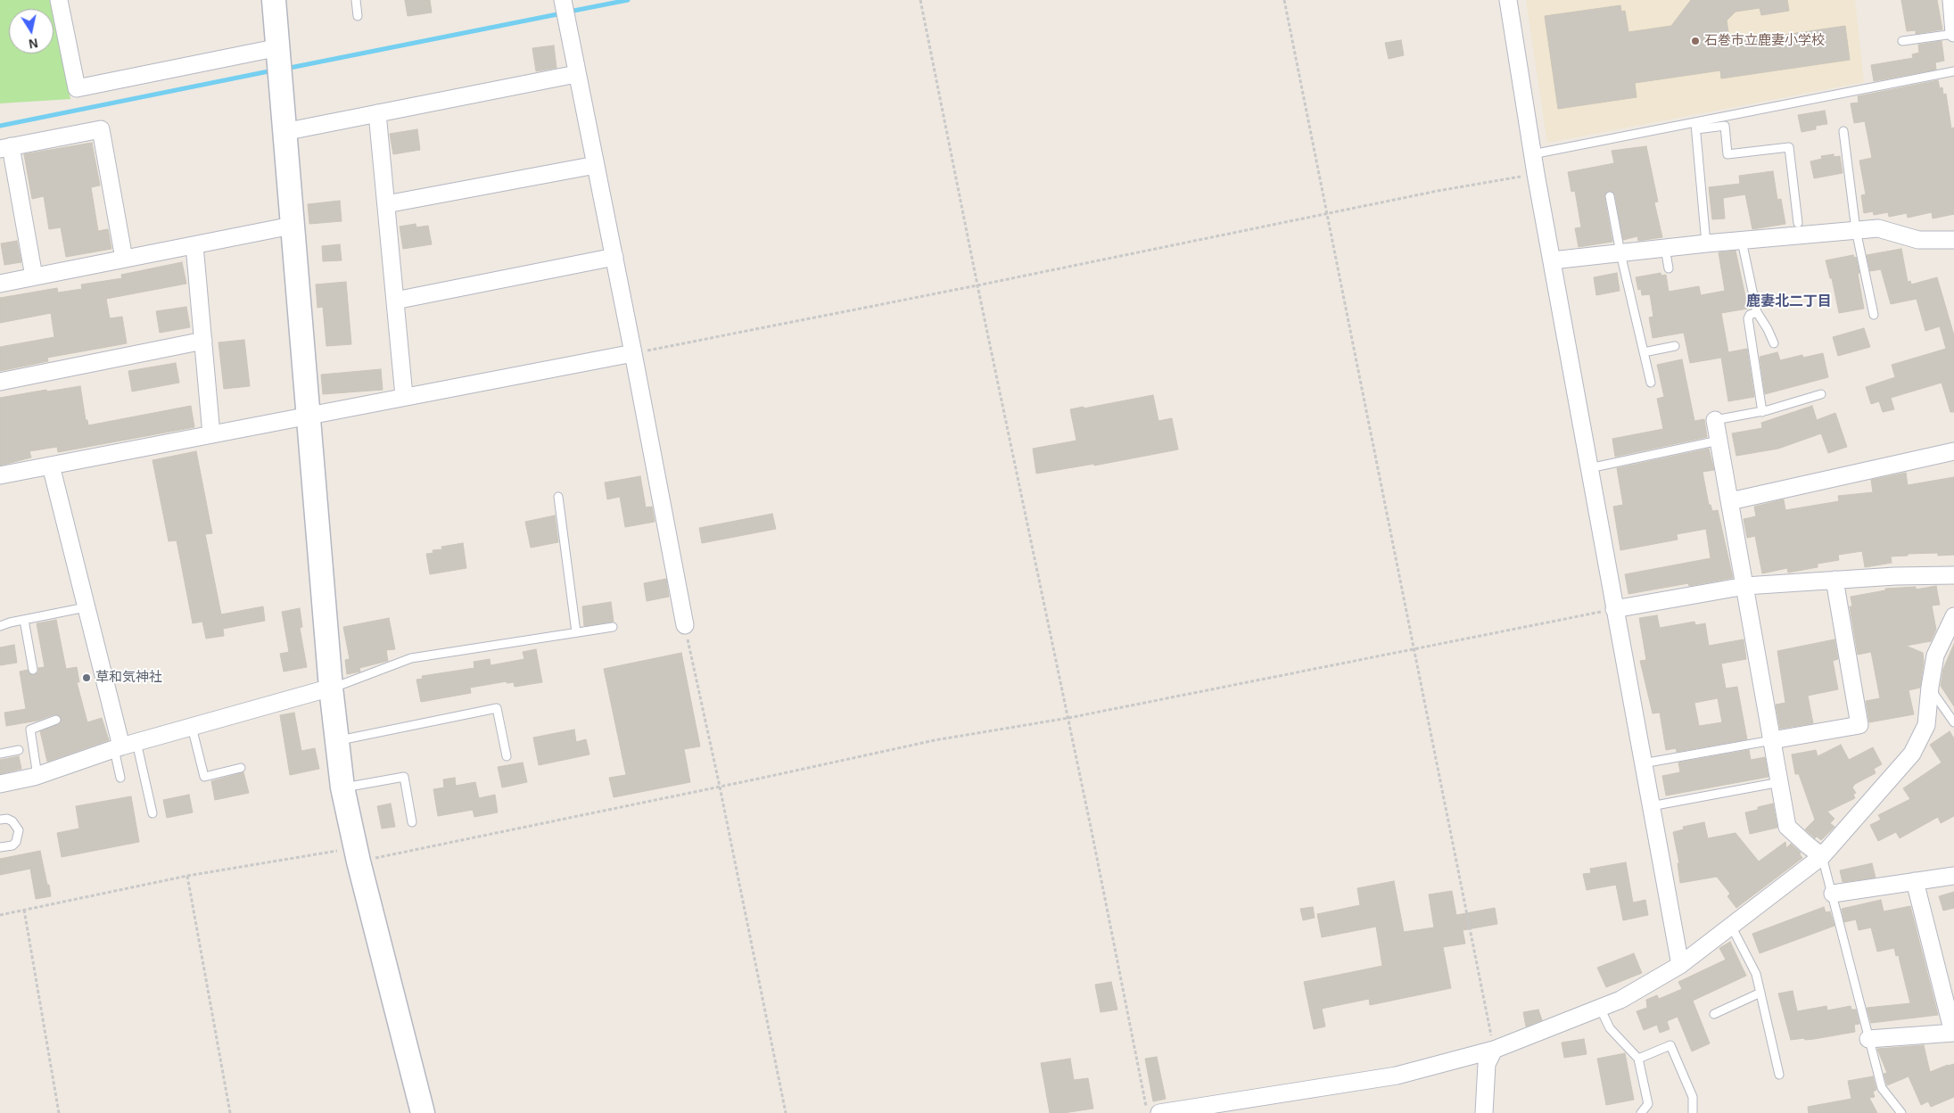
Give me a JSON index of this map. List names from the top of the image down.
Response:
{
  "districts": ["鹿妻北二丁目"],
  "places": ["石巻市立鹿妻小学校", "草和気神社"],
  "north": "bottom"
}
